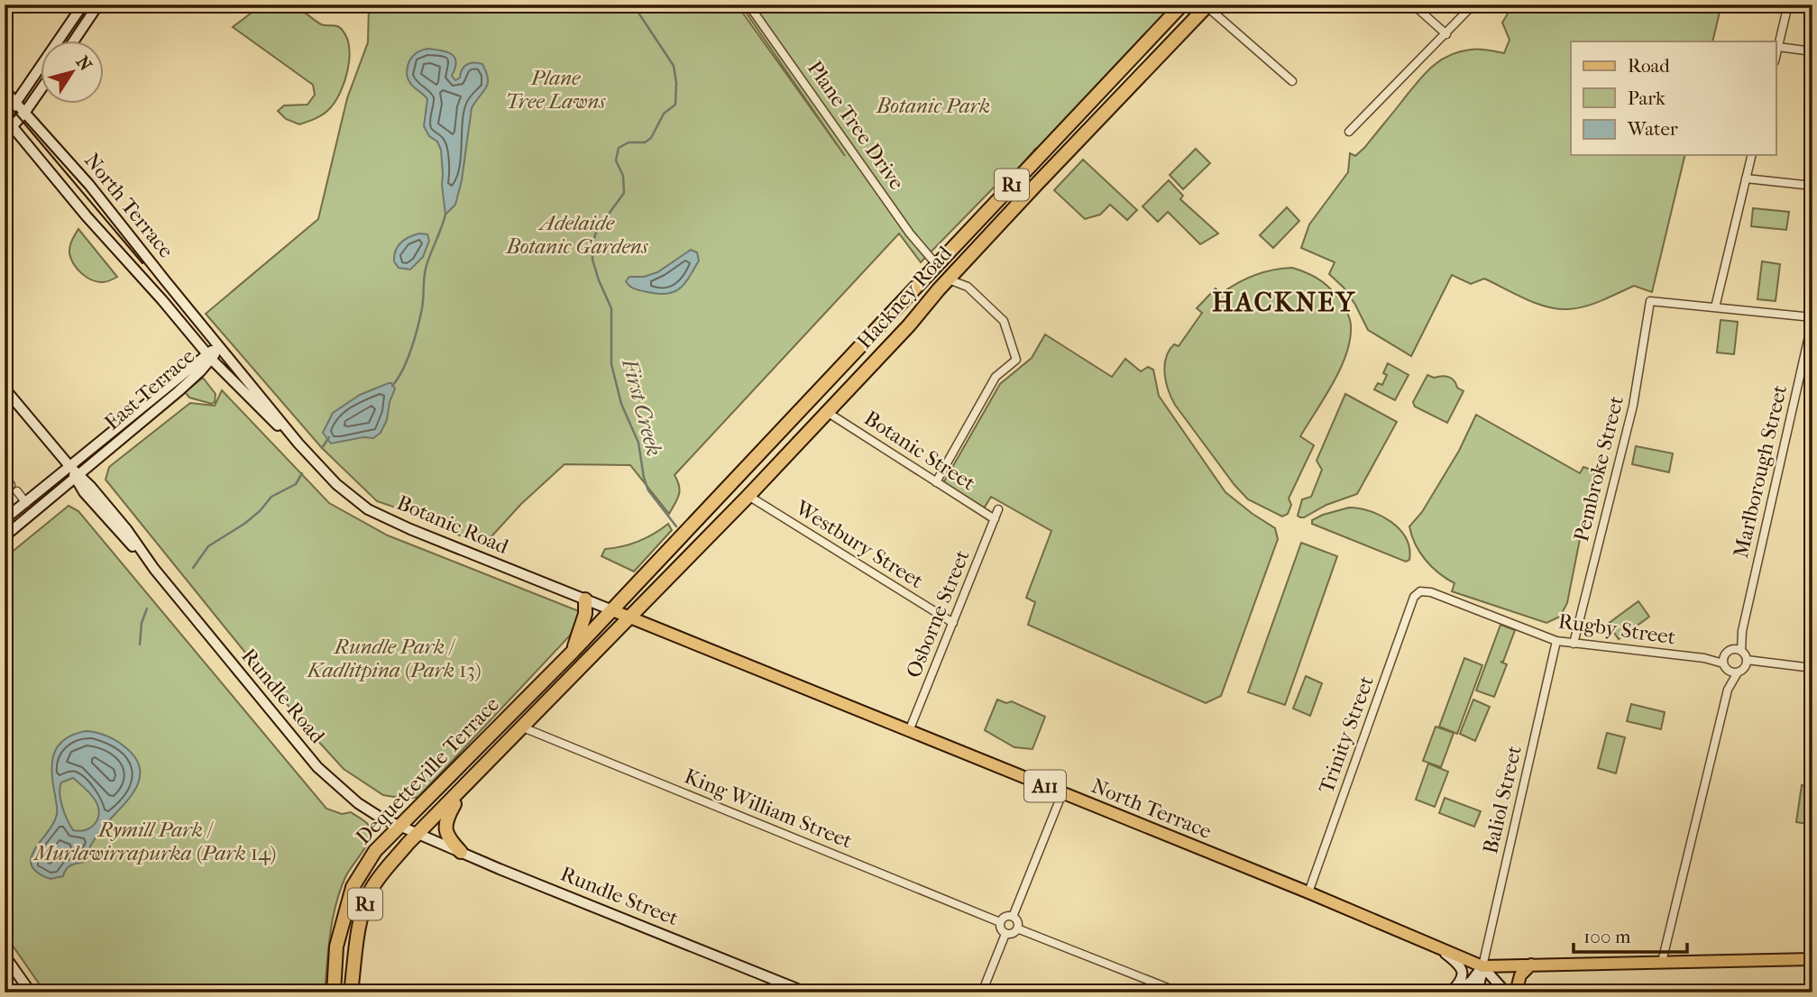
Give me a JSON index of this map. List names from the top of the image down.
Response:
{
  "streets": {
    "highway": ["R1", "Hackney Road", "Dequetteville Terrace"],
    "main road": [
      "North Terrace",
      "East Terrace",
      "Botanic Road",
      "Rundle Road",
      "A11",
      "Rundle Street"
    ],
    "street": [
      "Plane Tree Drive",
      "Botanic Street",
      "Pembroke Street",
      "Marlborough Street",
      "Westbury Street",
      "Osborne Street",
      "Rugby Street",
      "Trinity Street",
      "Baliol Street",
      "King William Street"
    ]
  },
  "crossings": [
    ["Plane Tree Drive", "Hackney Road"],
    ["North Terrace", "Hackney Road"],
    ["North Terrace", "East Terrace"],
    ["North Terrace", "Botanic Road"],
    ["North Terrace", "Osborne Street"],
    ["North Terrace", "Trinity Street"],
    ["North Terrace", "Dequetteville Terrace"],
    ["North Terrace", "A11"],
    ["North Terrace", "Baliol Street"],
    ["Hackney Road", "Botanic Street"],
    ["Hackney Road", "Botanic Road"],
    ["Hackney Road", "Westbury Street"],
    ["Hackney Road", "Dequetteville Terrace"],
    ["Hackney Road", "A11"],
    ["East Terrace", "Botanic Road"],
    ["East Terrace", "Rundle Road"],
    ["Botanic Street", "Osborne Street"],
    ["Pembroke Street", "Rugby Street"],
    ["Botanic Road", "Dequetteville Terrace"],
    ["Botanic Road", "A11"],
    ["Westbury Street", "Osborne Street"],
    ["Rugby Street", "Trinity Street"],
    ["Rugby Street", "Baliol Street"],
    ["Rundle Road", "Dequetteville Terrace"],
    ["Rundle Road", "Rundle Street"],
    ["Dequetteville Terrace", "A11"],
    ["Dequetteville Terrace", "King William Street"],
    ["Dequetteville Terrace", "Rundle Street"],
    ["A11", "Baliol Street"]
  ],
  "districts": ["HACKNEY"],
  "water": ["First Creek"],
  "parks": [
    "Plane Tree Lawns",
    "Botanic Park",
    "Adelaide Botanic Gardens",
    "Rundle Park / Kadlitpina (Park 13)",
    "Rymill Park / Murlawirrapurka (Park 14)"
  ],
  "legend": ["Road", "Park", "Water"],
  "scale_bar": "100 m",
  "north": "top right"
}
